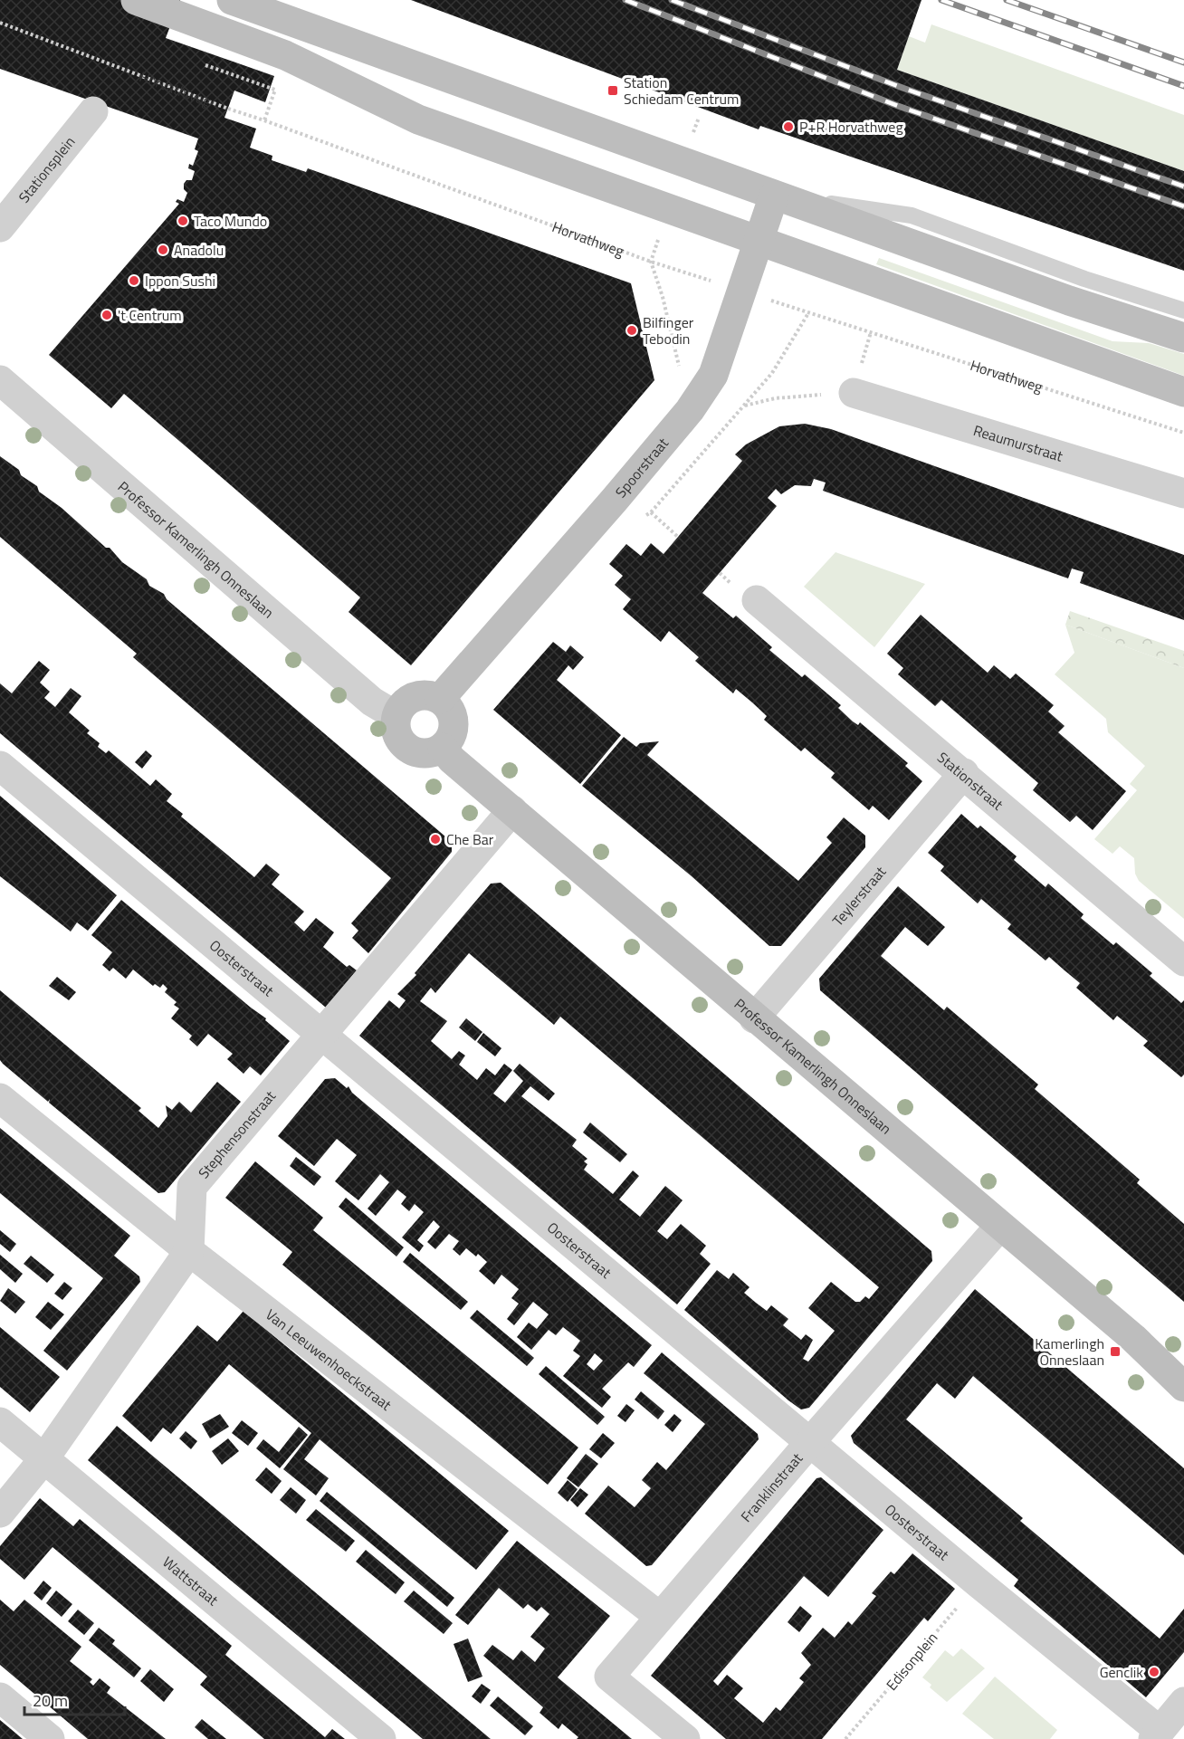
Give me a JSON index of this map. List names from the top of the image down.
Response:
{
  "streets": {
    "main road": ["Spoorstraat", "Professor Kamerlingh Onneslaan"],
    "street": [
      "Stationsplein",
      "Reaumurstraat",
      "Stationstraat",
      "Teylerstraat",
      "Oosterstraat",
      "Stephensonstraat",
      "Van Leeuwenhoeckstraat",
      "Franklinstraat",
      "Wattstraat"
    ],
    "path": ["Horvathweg", "Edisonplein"]
  },
  "crossings": [
    ["Horvathweg", "Spoorstraat"],
    ["Spoorstraat", "Professor Kamerlingh Onneslaan"],
    ["Professor Kamerlingh Onneslaan", "Teylerstraat"],
    ["Professor Kamerlingh Onneslaan", "Stephensonstraat"],
    ["Professor Kamerlingh Onneslaan", "Franklinstraat"],
    ["Stationstraat", "Teylerstraat"],
    ["Oosterstraat", "Stephensonstraat"],
    ["Oosterstraat", "Franklinstraat"],
    ["Oosterstraat", "Edisonplein"],
    ["Stephensonstraat", "Van Leeuwenhoeckstraat"],
    ["Van Leeuwenhoeckstraat", "Franklinstraat"]
  ],
  "places": {
    "transit": ["Station Schiedam Centrum", "Kamerlingh Onneslaan"],
    "other": [
      "P+R Horvathweg",
      "Taco Mundo",
      "Anadolu",
      "Ippon Sushi",
      "'t Centrum",
      "Bilfinger Tebodin",
      "Che Bar",
      "Genclik"
    ]
  },
  "scale_bar": "20 m"
}
